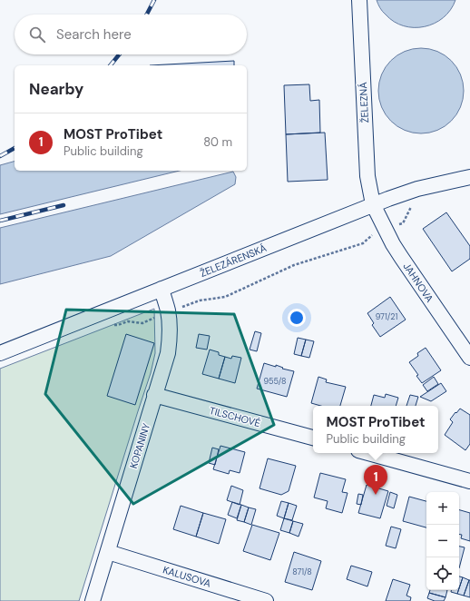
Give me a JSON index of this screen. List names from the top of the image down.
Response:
{
  "streets": {
    "street": [
      "ŽELEZNÁ",
      "ŽELEZÁRENSKÁ",
      "JAHNOVA",
      "TILSCHOVÉ",
      "KOPANINY",
      "KALUSOVA"
    ]
  },
  "crossings": [
    ["ŽELEZNÁ", "ŽELEZÁRENSKÁ"],
    ["ŽELEZNÁ", "JAHNOVA"],
    ["ŽELEZÁRENSKÁ", "JAHNOVA"],
    ["ŽELEZÁRENSKÁ", "KOPANINY"],
    ["TILSCHOVÉ", "KOPANINY"],
    ["KOPANINY", "KALUSOVA"]
  ],
  "house_numbers": ["971/21", "955/8", "871/8"],
  "page": {
    "search": "Search here",
    "heading": "Nearby",
    "list": [
      {
        "mark": "1",
        "name": "MOST ProTibet",
        "note": "Public building",
        "value": "80 m"
      }
    ],
    "popup": ["MOST ProTibet", "Public building"],
    "pins": "1",
    "map_buttons": ["+", "−"]
  }
}
